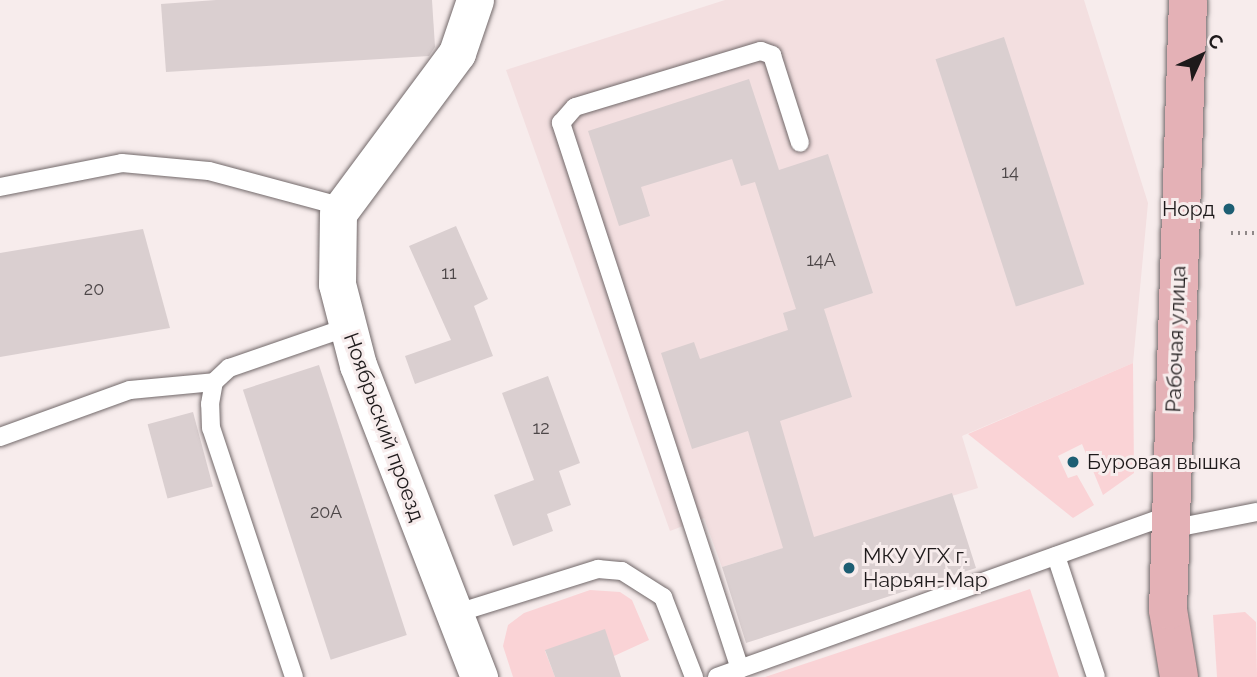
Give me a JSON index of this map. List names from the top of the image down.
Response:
{
  "streets": {
    "main road": ["Рабочая улица"],
    "street": ["Ноябрьский проезд"]
  },
  "places": ["Норд", "Буровая вышка", "МКУ УГХ г. Нарьян-Мар"],
  "house_numbers": [
    "14",
    "14А",
    "11",
    "20",
    "12",
    "20А"
  ],
  "north": "top right"
}
